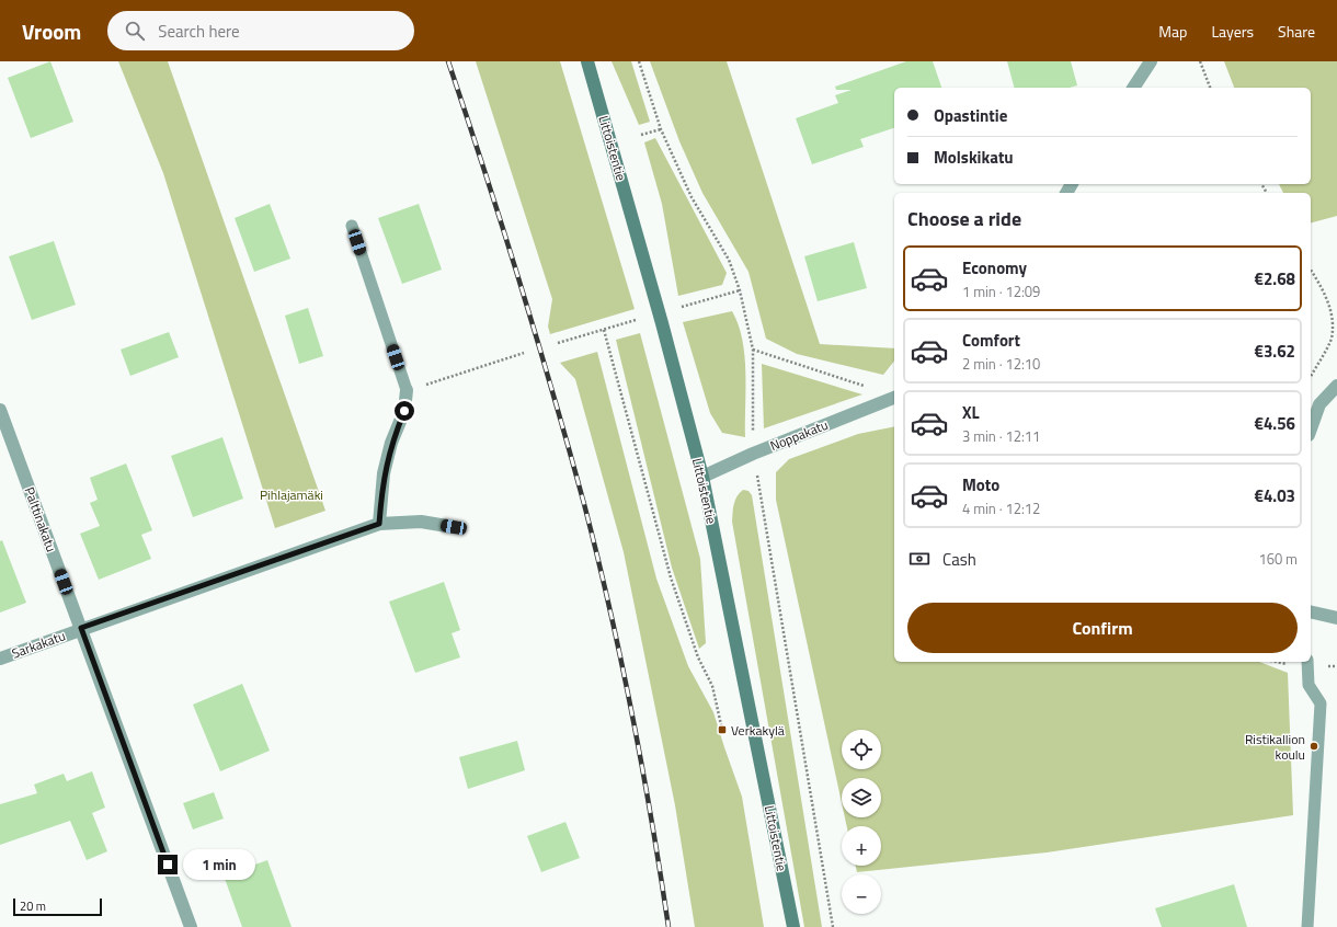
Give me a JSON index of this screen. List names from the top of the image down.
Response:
{
  "streets": {
    "street": [
      "Littoistentie",
      "Noppakatu",
      "Palttinakatu",
      "Sarkakatu"
    ]
  },
  "crossings": [
    ["Littoistentie", "Noppakatu"],
    ["Palttinakatu", "Sarkakatu"]
  ],
  "parks": ["Pihlajamäki"],
  "places": {
    "transit": ["Verkakylä"],
    "other": ["Ristikallion koulu"]
  },
  "scale_bar": "20 m",
  "page": {
    "header": "Vroom",
    "search": "Search here",
    "nav": ["Map", "Layers", "Share"],
    "banner": ["Opastintie", "Molskikatu"],
    "heading": "Choose a ride",
    "list": [
      {
        "name": "Economy",
        "note": "1 min · 12:09",
        "value": "€2.68"
      },
      {
        "name": "Comfort",
        "note": "2 min · 12:10",
        "value": "€3.62"
      },
      {
        "name": "XL",
        "note": "3 min · 12:11",
        "value": "€4.56"
      },
      {
        "name": "Moto",
        "note": "4 min · 12:12",
        "value": "€4.03"
      }
    ],
    "pay": ["Cash", "160 m"],
    "buttons": "Confirm",
    "map_buttons": ["+", "−"],
    "bubble": "1 min",
    "scale": "20 m"
  }
}
